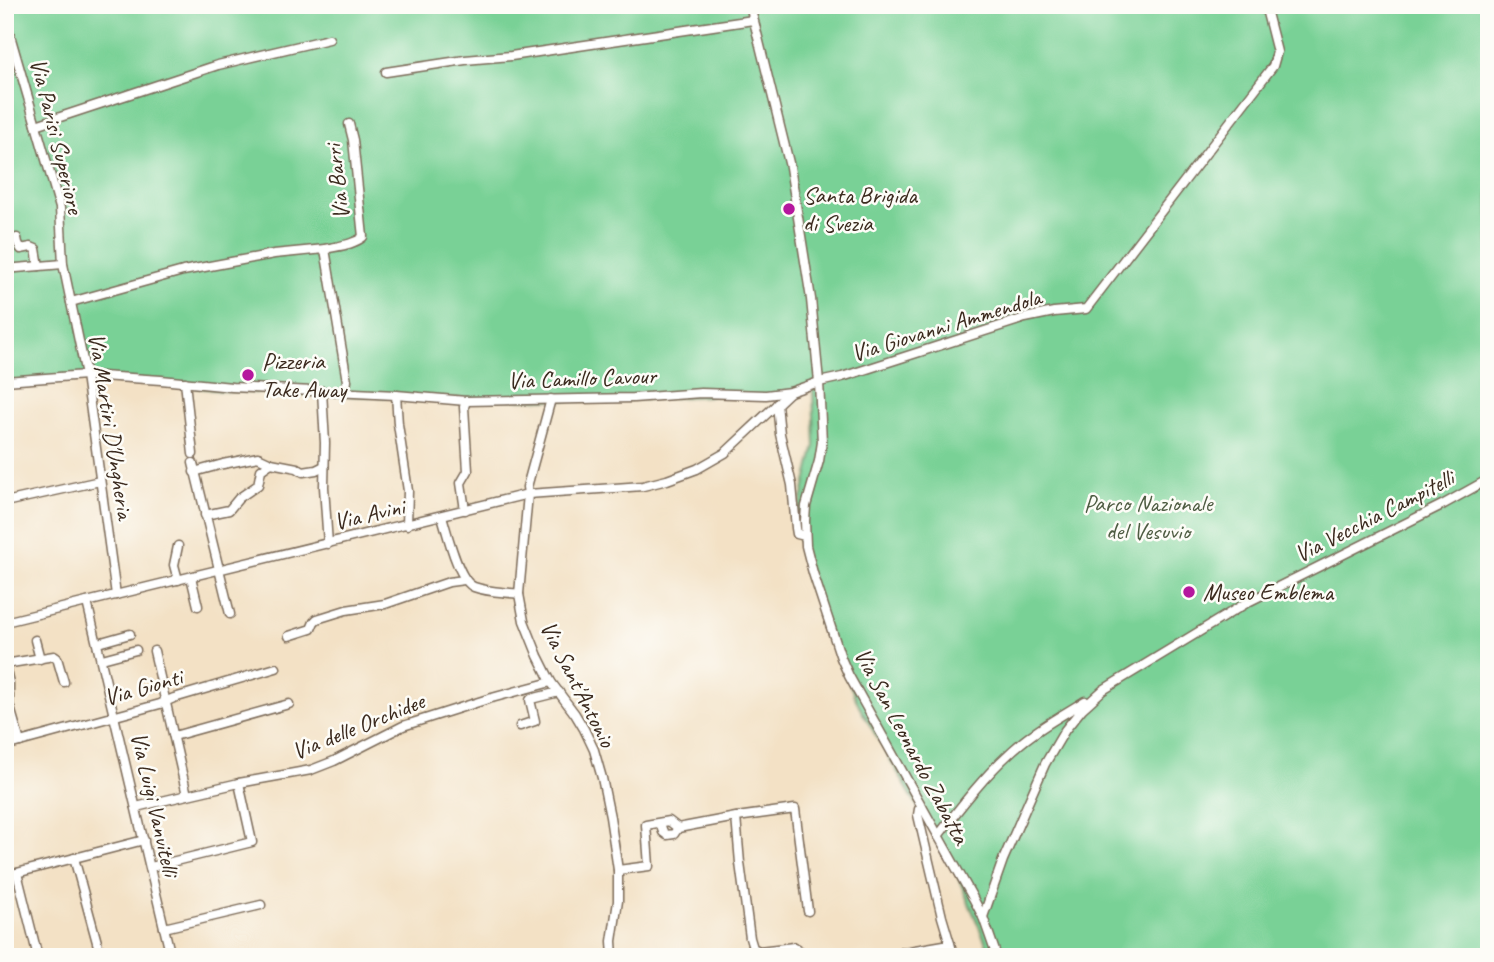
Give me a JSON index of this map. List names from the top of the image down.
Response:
{
  "streets": {
    "street": [
      "Via Parisi Superiore",
      "Via Barri",
      "Via Giovanni Ammendola",
      "Via Camillo Cavour",
      "Via Martiri D'Ungheria",
      "Via Avini",
      "Via Vecchia Campitelli",
      "Via Sant'Antonio",
      "Via Gionti",
      "Via delle Orchidee",
      "Via San Leonardo Zabatta",
      "Via Luigi Vanvitelli"
    ]
  },
  "crossings": [
    ["Via Parisi Superiore", "Via Martiri D'Ungheria"],
    ["Via Giovanni Ammendola", "Via Camillo Cavour"],
    ["Via Giovanni Ammendola", "Via San Leonardo Zabatta"],
    ["Via Camillo Cavour", "Via Martiri D'Ungheria"],
    ["Via Camillo Cavour", "Via Avini"],
    ["Via Camillo Cavour", "Via Sant'Antonio"],
    ["Via Camillo Cavour", "Via San Leonardo Zabatta"],
    ["Via Martiri D'Ungheria", "Via Avini"],
    ["Via Avini", "Via Sant'Antonio"],
    ["Via Avini", "Via Luigi Vanvitelli"],
    ["Via Vecchia Campitelli", "Via San Leonardo Zabatta"],
    ["Via Sant'Antonio", "Via delle Orchidee"],
    ["Via Gionti", "Via Luigi Vanvitelli"],
    ["Via delle Orchidee", "Via Luigi Vanvitelli"]
  ],
  "parks": ["Parco Nazionale del Vesuvio"],
  "places": ["Santa Brigida di Svezia", "Pizzeria Take Away", "Museo Emblema"]
}
